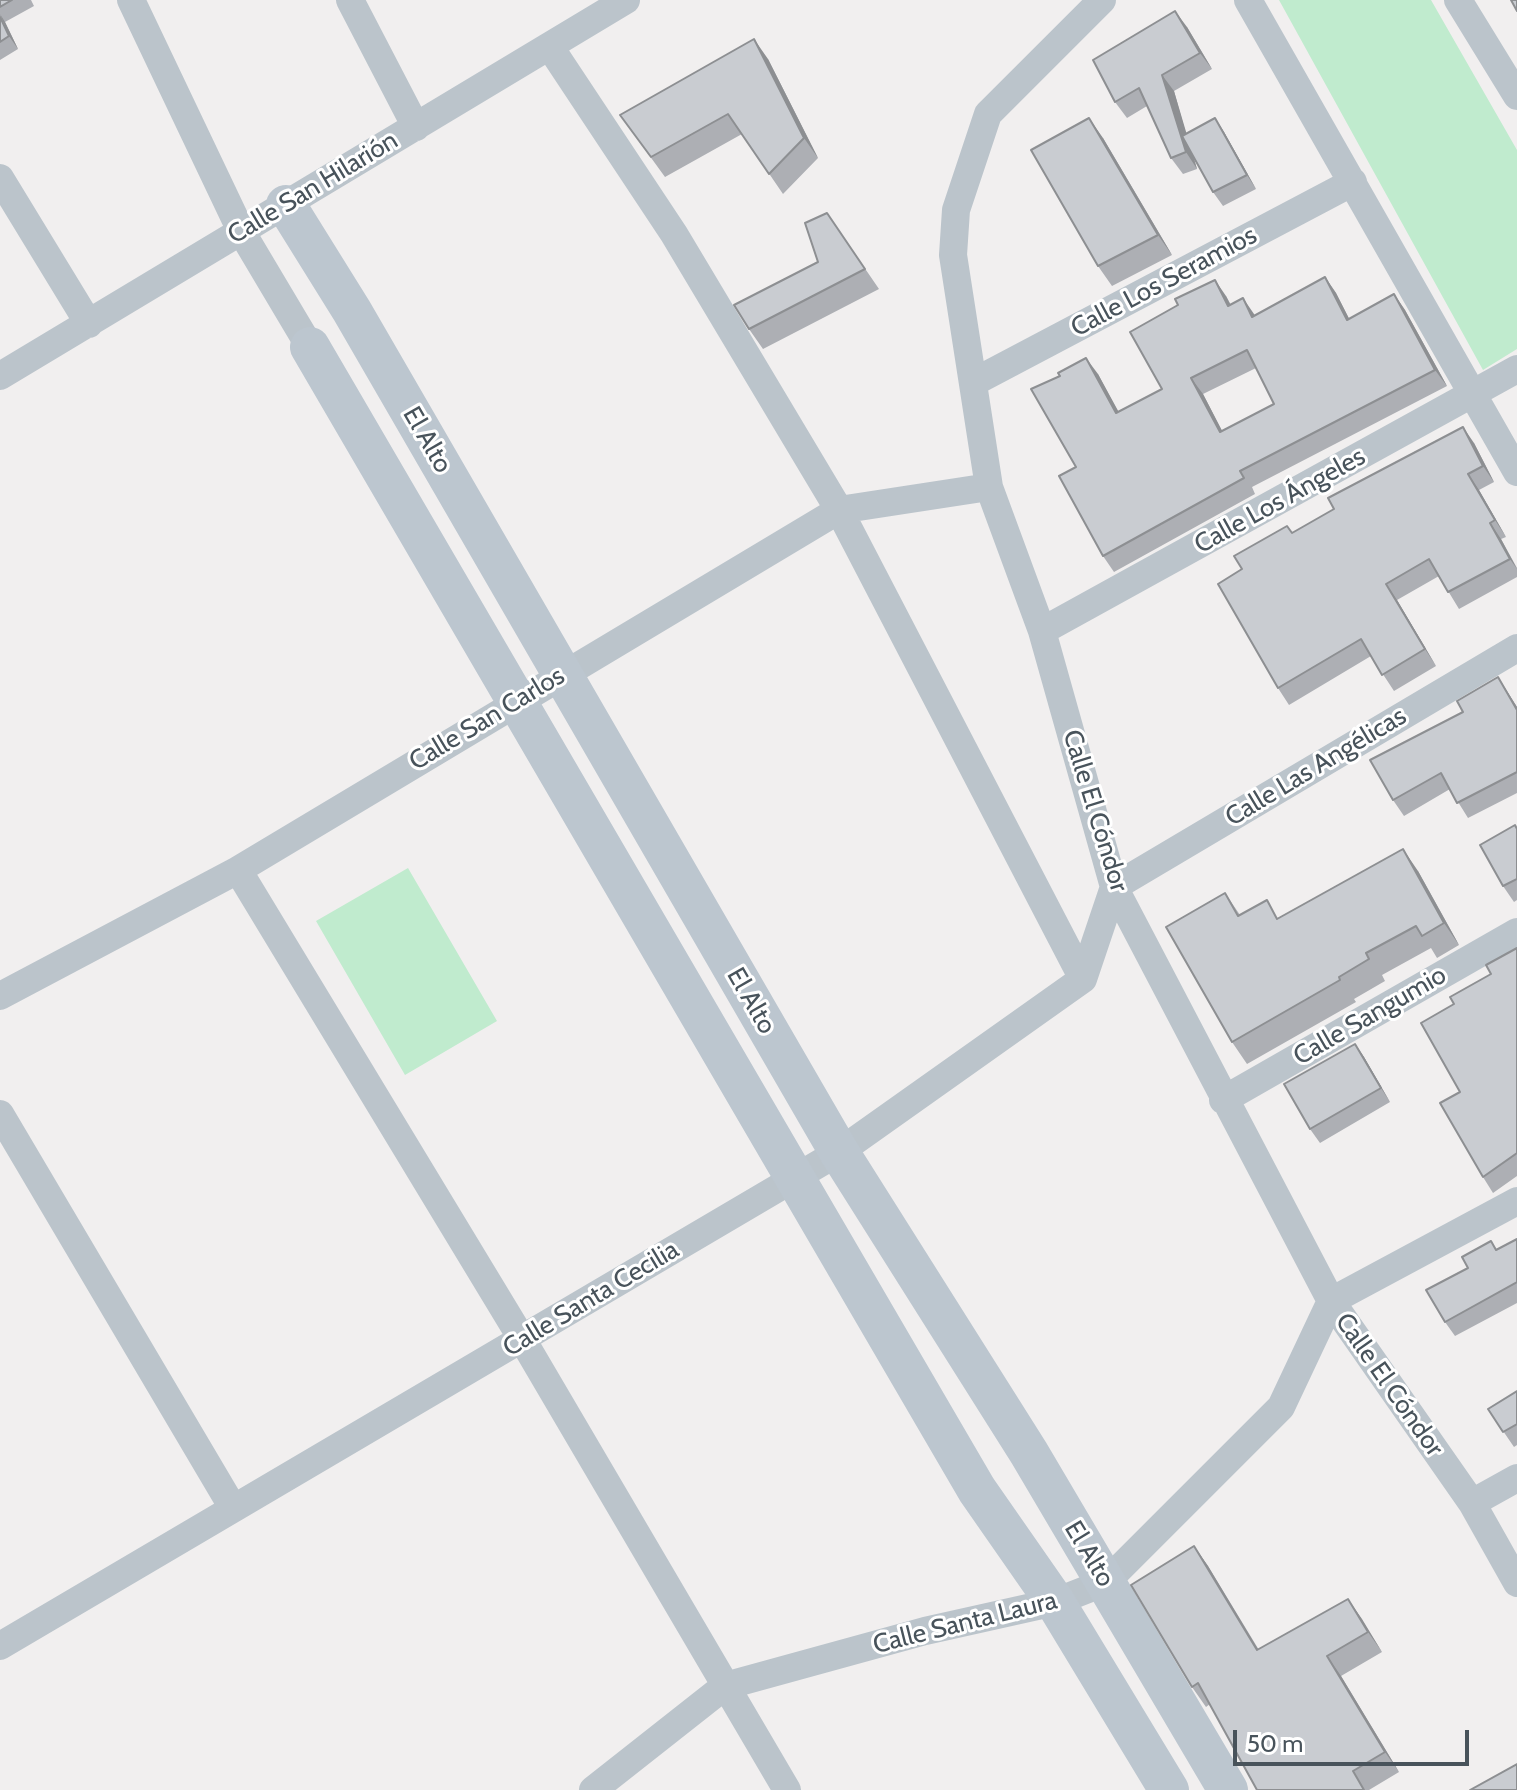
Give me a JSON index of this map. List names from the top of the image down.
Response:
{
  "streets": {
    "street": [
      "Calle San Hilarión",
      "Calle Los Seramios",
      "El Alto",
      "Calle Los Ángeles",
      "Calle San Carlos",
      "Calle Las Angélicas",
      "Calle El Cóndor",
      "Calle Sangumio",
      "Calle Santa Cecilia",
      "Calle Santa Laura"
    ]
  },
  "crossings": [
    ["Calle San Hilarión", "El Alto"],
    ["Calle Los Seramios", "Calle El Cóndor"],
    ["El Alto", "Calle San Carlos"],
    ["El Alto", "Calle Santa Cecilia"],
    ["El Alto", "Calle Santa Laura"],
    ["Calle Los Ángeles", "Calle El Cóndor"],
    ["Calle San Carlos", "Calle El Cóndor"],
    ["Calle Las Angélicas", "Calle El Cóndor"],
    ["Calle El Cóndor", "Calle Sangumio"],
    ["Calle El Cóndor", "Calle Santa Laura"]
  ],
  "scale_bar": "50 m"
}
